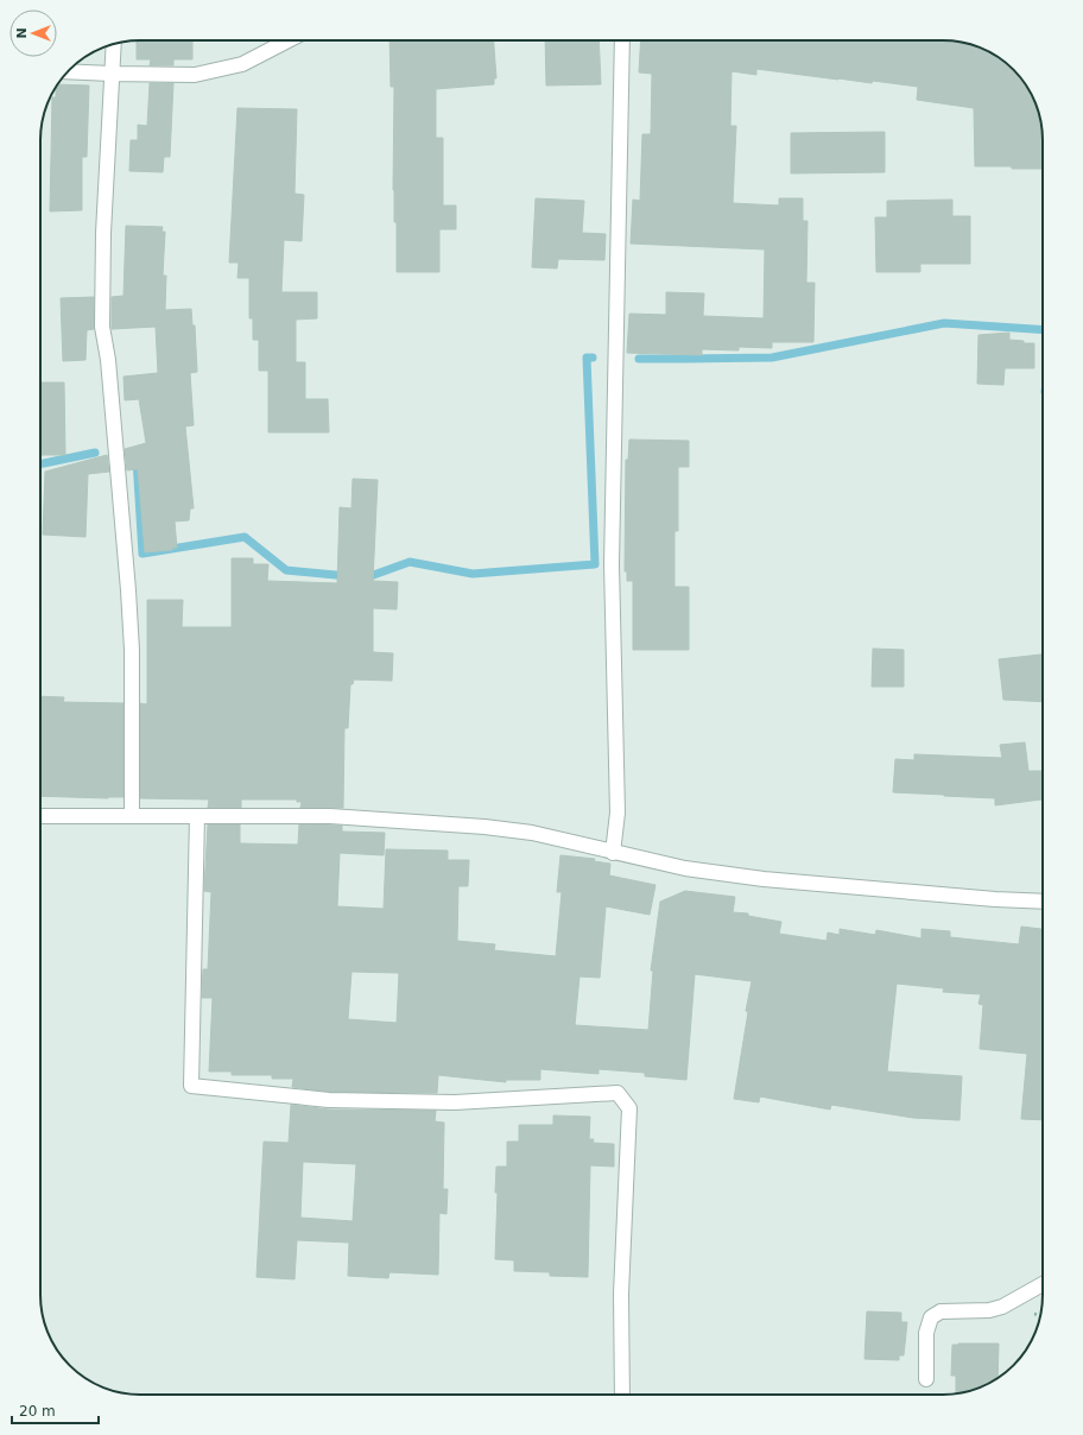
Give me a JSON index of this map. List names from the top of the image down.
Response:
{
  "scale_bar": "20 m",
  "north": "left"
}
